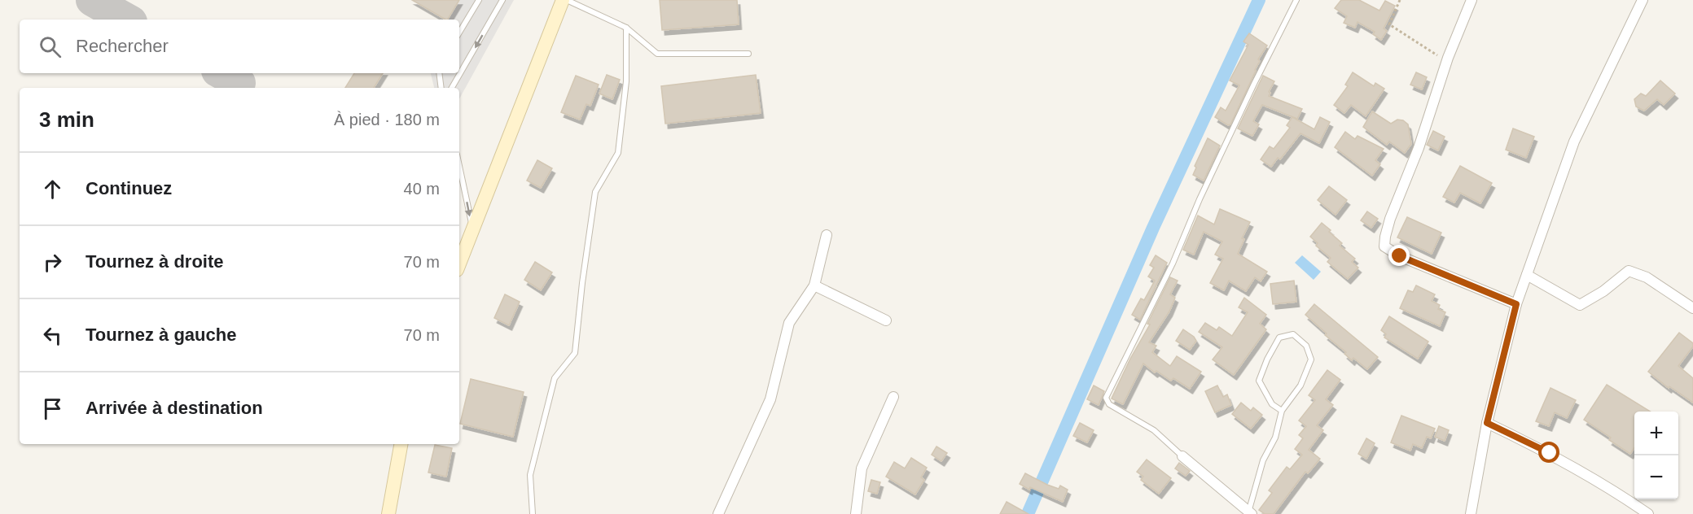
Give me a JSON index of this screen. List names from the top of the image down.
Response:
{
  "page": {
    "search": "Rechercher",
    "heading": ["3 min", "À pied · 180 m"],
    "list": [
      ["Continuez", "40 m"],
      ["Tournez à droite", "70 m"],
      ["Tournez à gauche", "70 m"],
      "Arrivée à destination"
    ],
    "map_buttons": ["+", "−"]
  }
}
